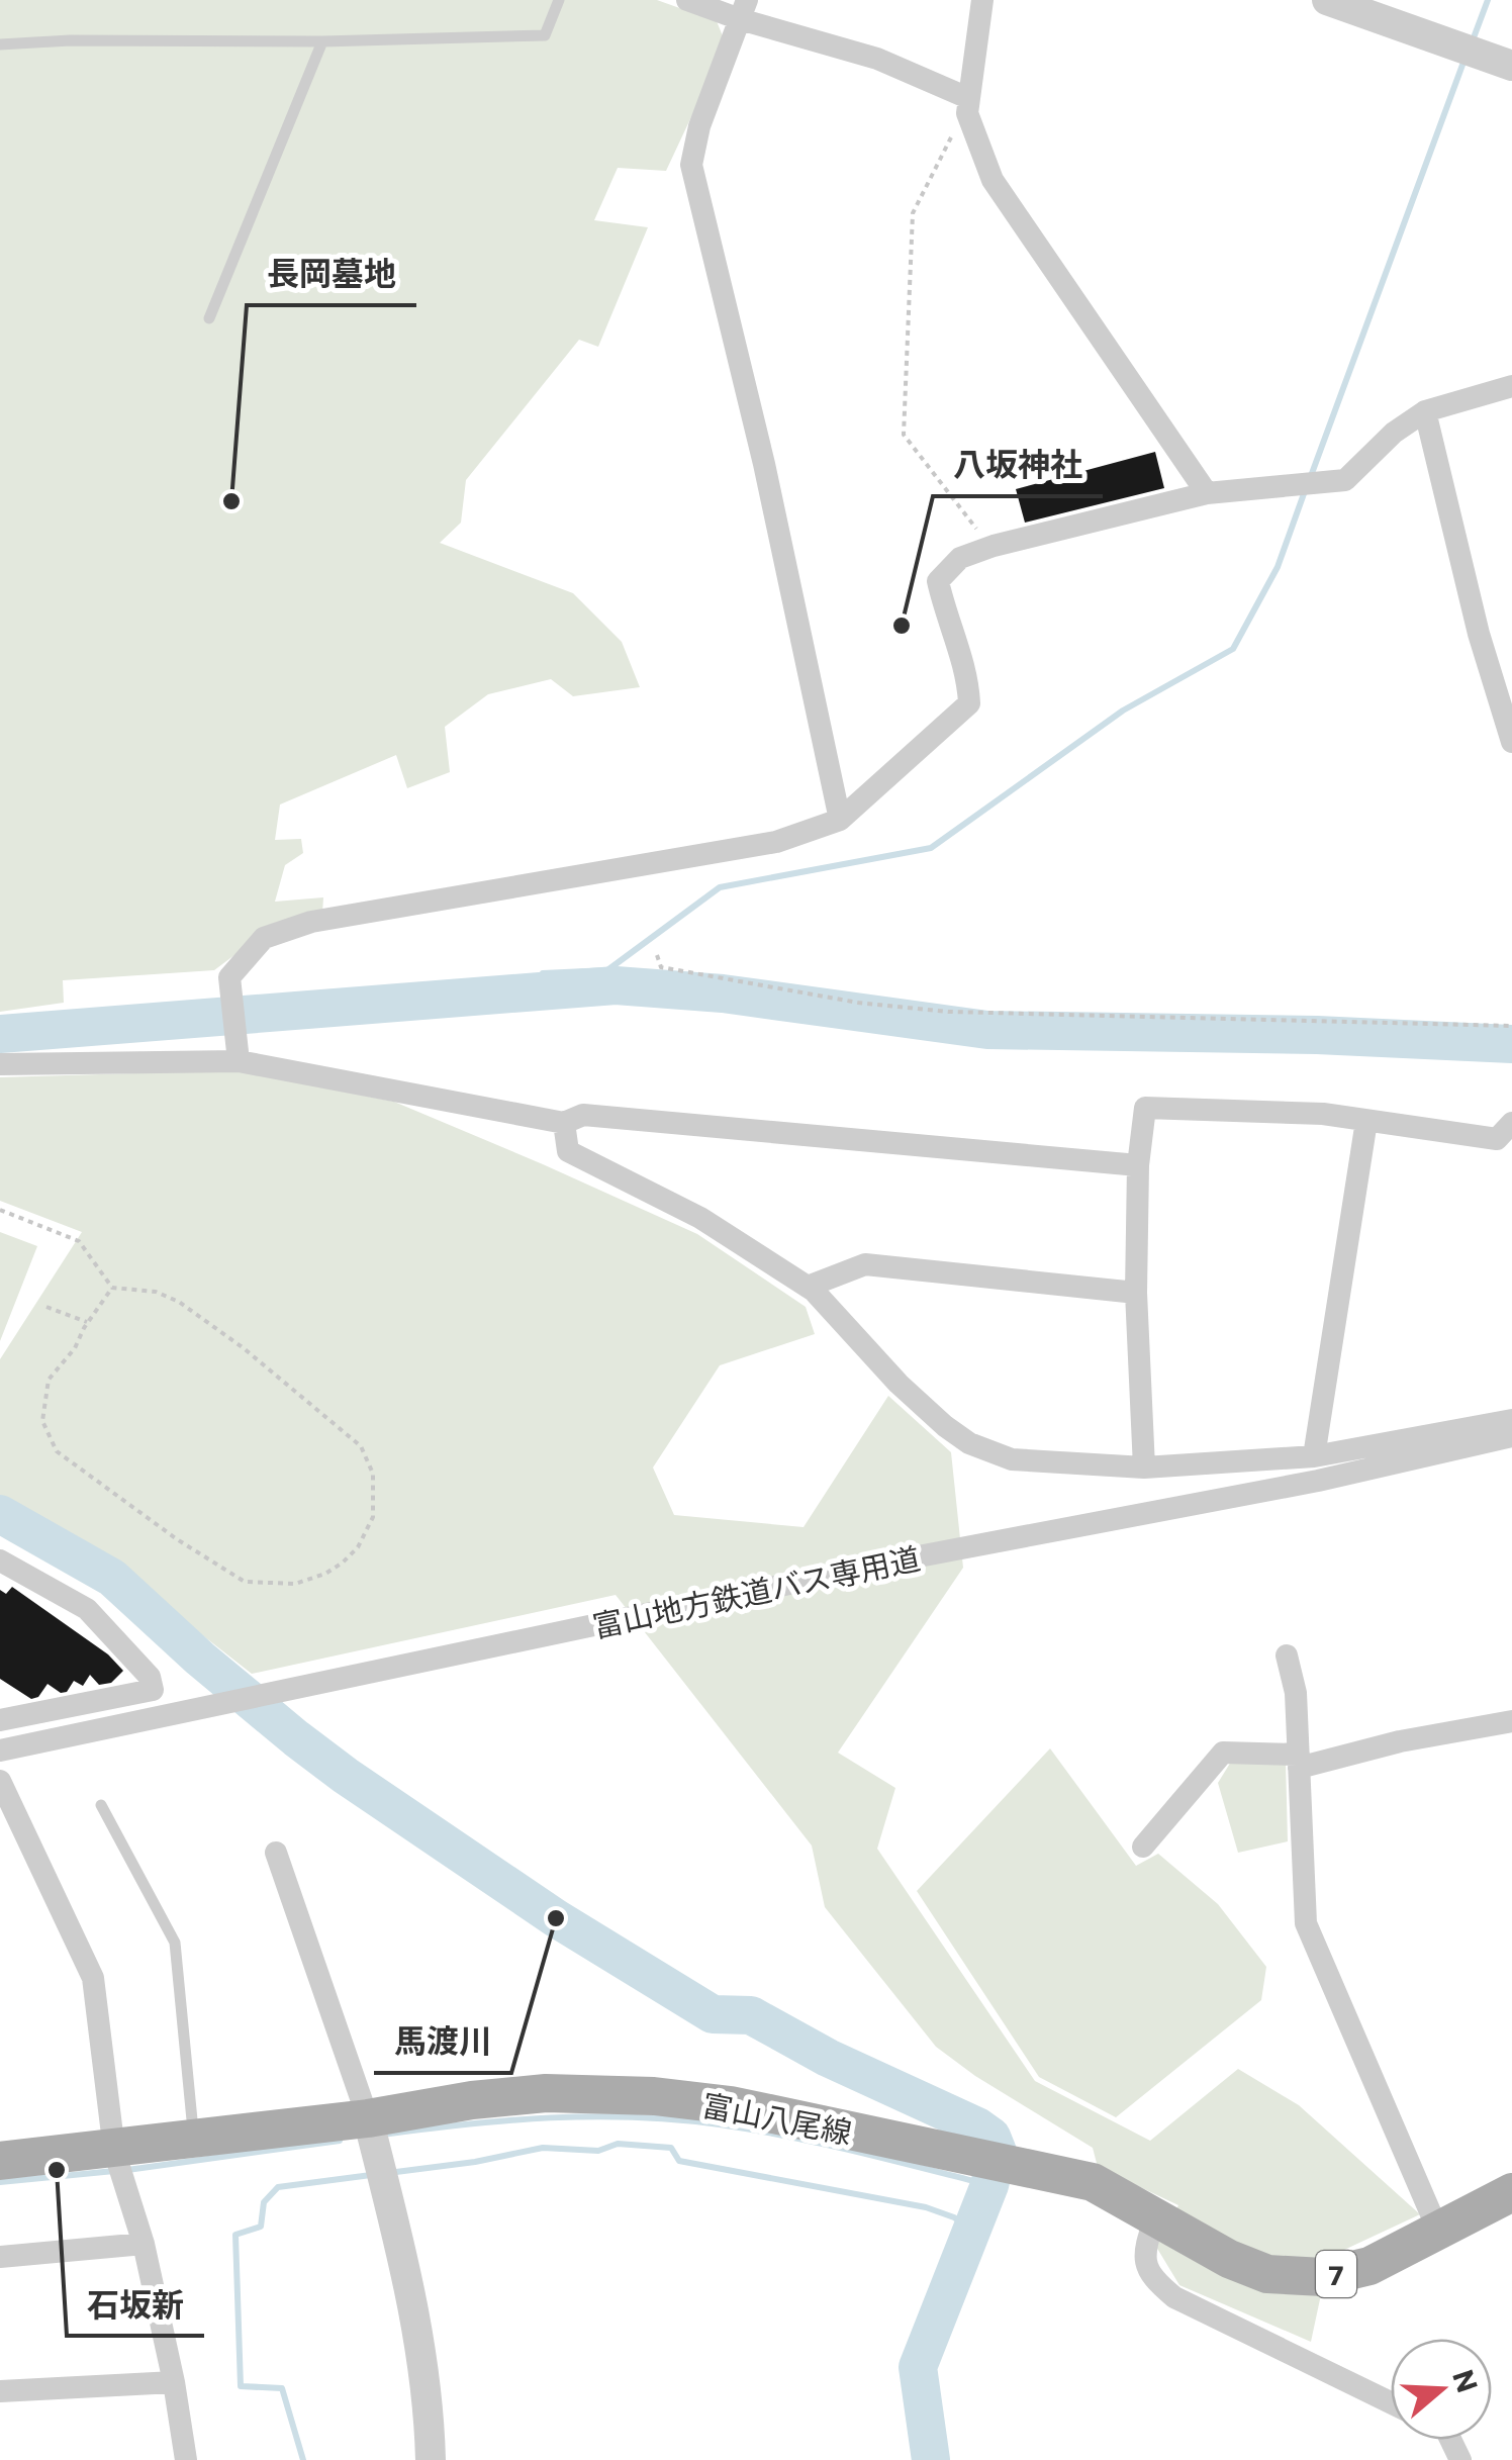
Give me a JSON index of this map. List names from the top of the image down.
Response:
{
  "streets": {
    "main road": ["富山八尾線", "7"],
    "street": ["富山地方鉄道バス専用道"]
  },
  "places": [
    "長岡墓地",
    "八坂神社",
    "馬渡川",
    "石坂新"
  ],
  "north": "right"
}
